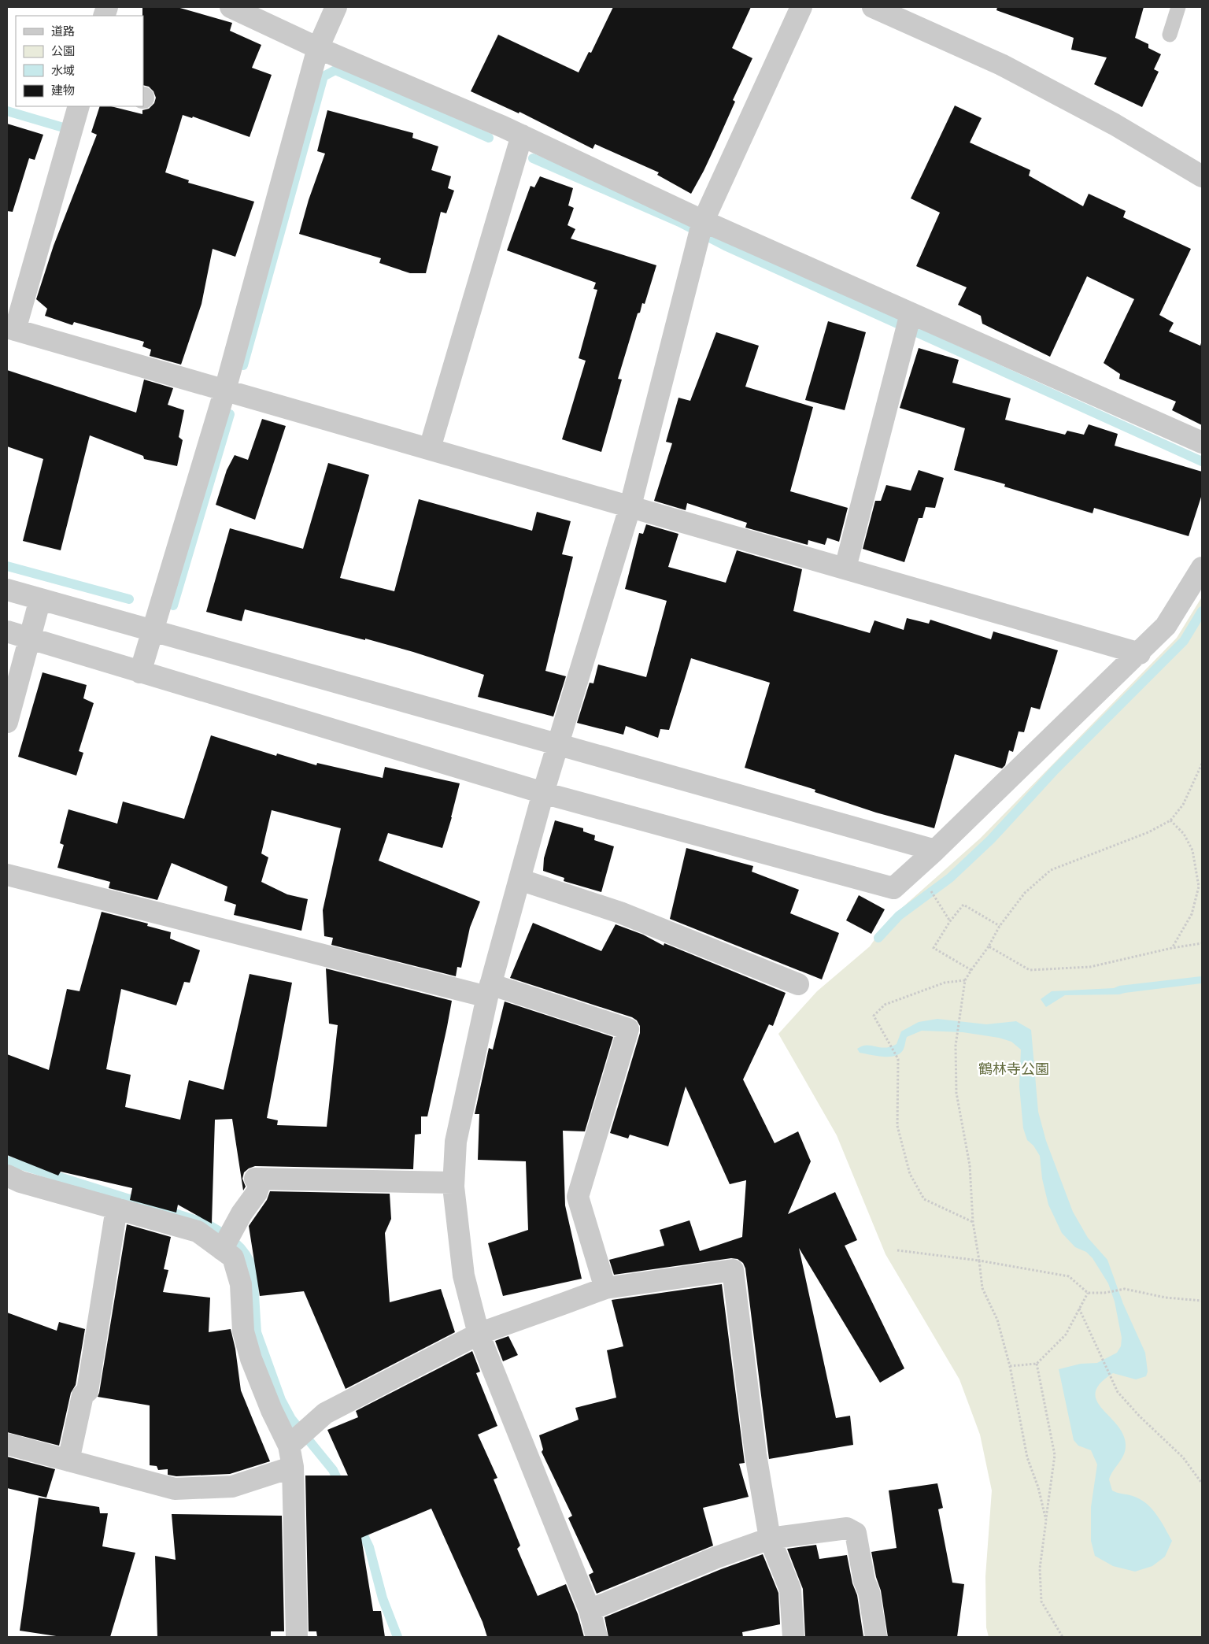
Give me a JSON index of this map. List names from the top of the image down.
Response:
{
  "parks": ["鶴林寺公園"],
  "legend": [
    "道路",
    "公園",
    "水域",
    "建物"
  ]
}
